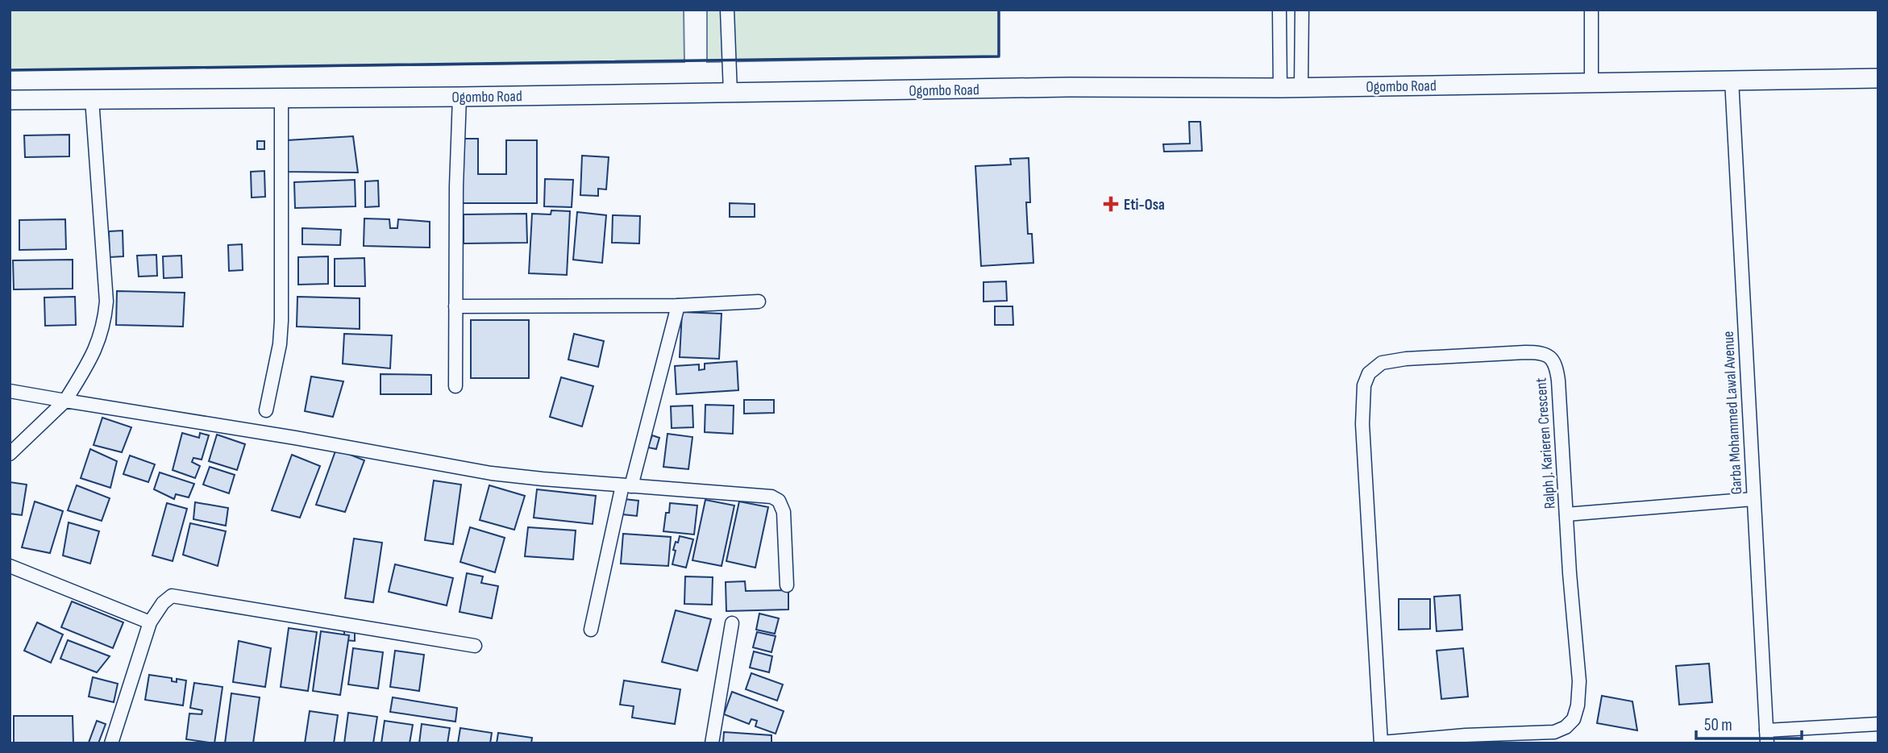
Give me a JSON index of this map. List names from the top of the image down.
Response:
{
  "streets": {
    "main road": ["Ogombo Road"],
    "street": ["Garba Mohammed Lawal Avenue", "Ralph J. Karieren Crescent"]
  },
  "crossings": [
    ["Ogombo Road", "Garba Mohammed Lawal Avenue"]
  ],
  "places": {
    "health": ["Eti-Osa"]
  },
  "scale_bar": "50 m"
}
